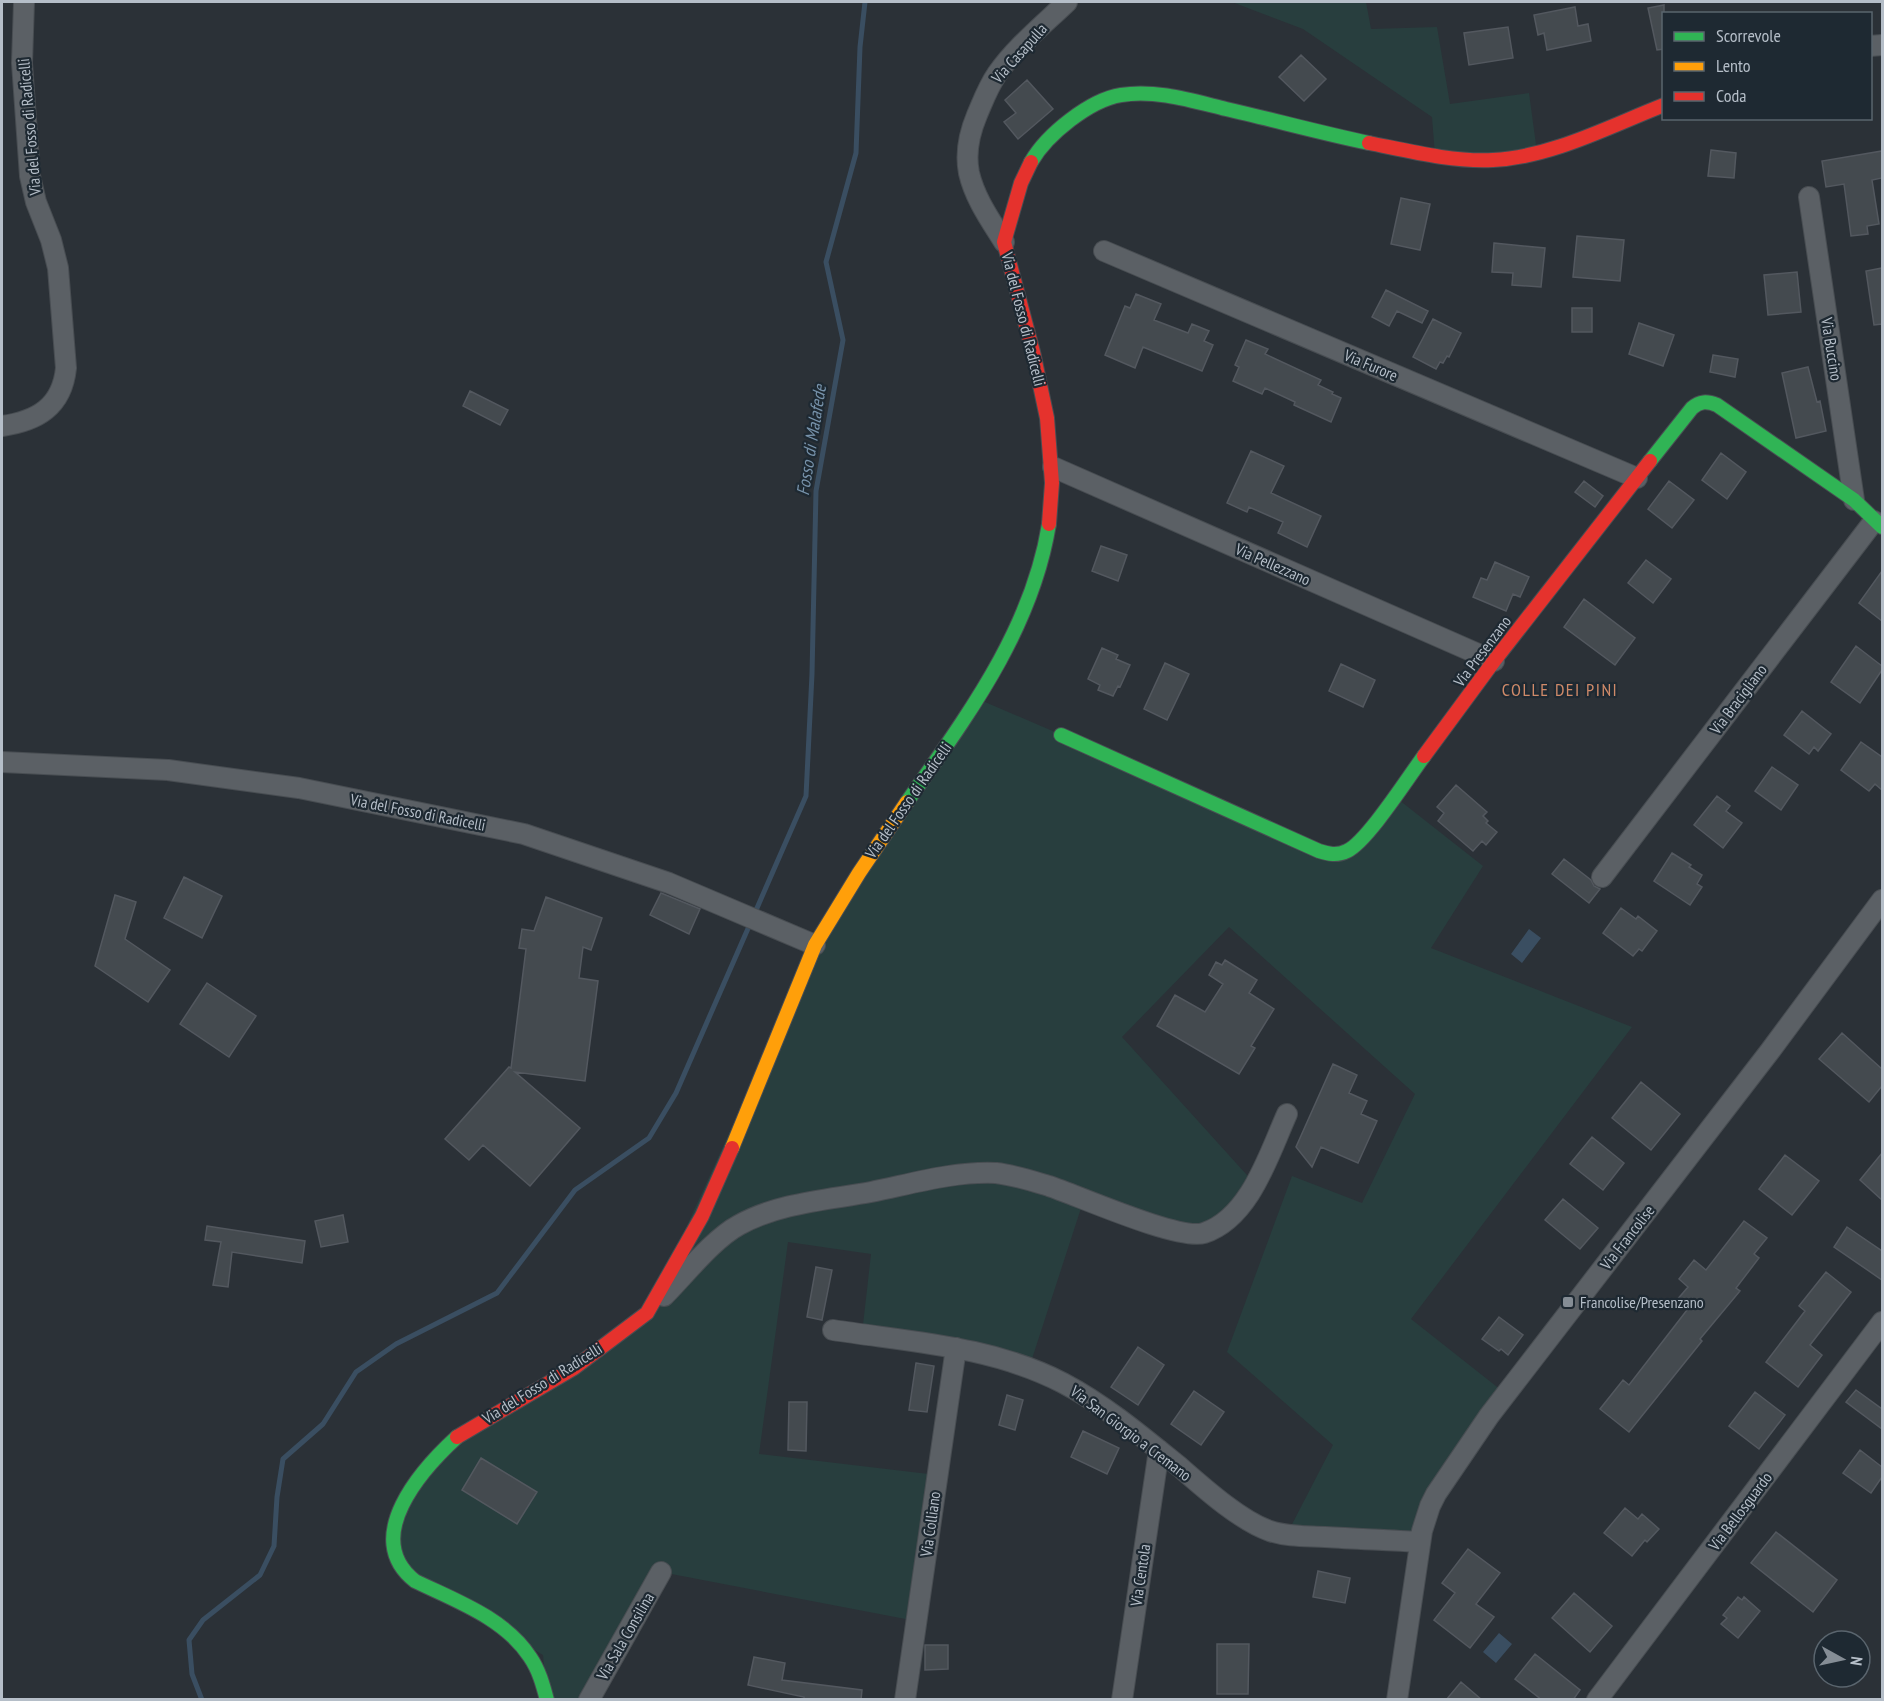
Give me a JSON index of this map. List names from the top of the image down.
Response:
{
  "streets": {
    "street": [
      "Via Casapulla",
      "Via del Fosso di Radicelli",
      "Via Buccino",
      "Via Furore",
      "Via Pellezzano",
      "Via Presenzano",
      "Via Bracigliano",
      "Via Francolise",
      "Via San Giorgio a Cremano",
      "Via Bellosguardo",
      "Via Colliano",
      "Via Centola",
      "Via Sala Consilina"
    ]
  },
  "crossings": [
    ["Via Casapulla", "Via del Fosso di Radicelli"],
    ["Via del Fosso di Radicelli", "Via Pellezzano"],
    ["Via Buccino", "Via Presenzano"],
    ["Via Furore", "Via Presenzano"],
    ["Via Pellezzano", "Via Presenzano"],
    ["Via Presenzano", "Via Bracigliano"],
    ["Via Francolise", "Via San Giorgio a Cremano"],
    ["Via San Giorgio a Cremano", "Via Colliano"],
    ["Via San Giorgio a Cremano", "Via Centola"]
  ],
  "districts": ["COLLE DEI PINI"],
  "water": ["Fosso di Malafede"],
  "places": {
    "transit": ["Francolise/Presenzano"]
  },
  "legend": ["Scorrevole", "Lento", "Coda"],
  "north": "right"
}
